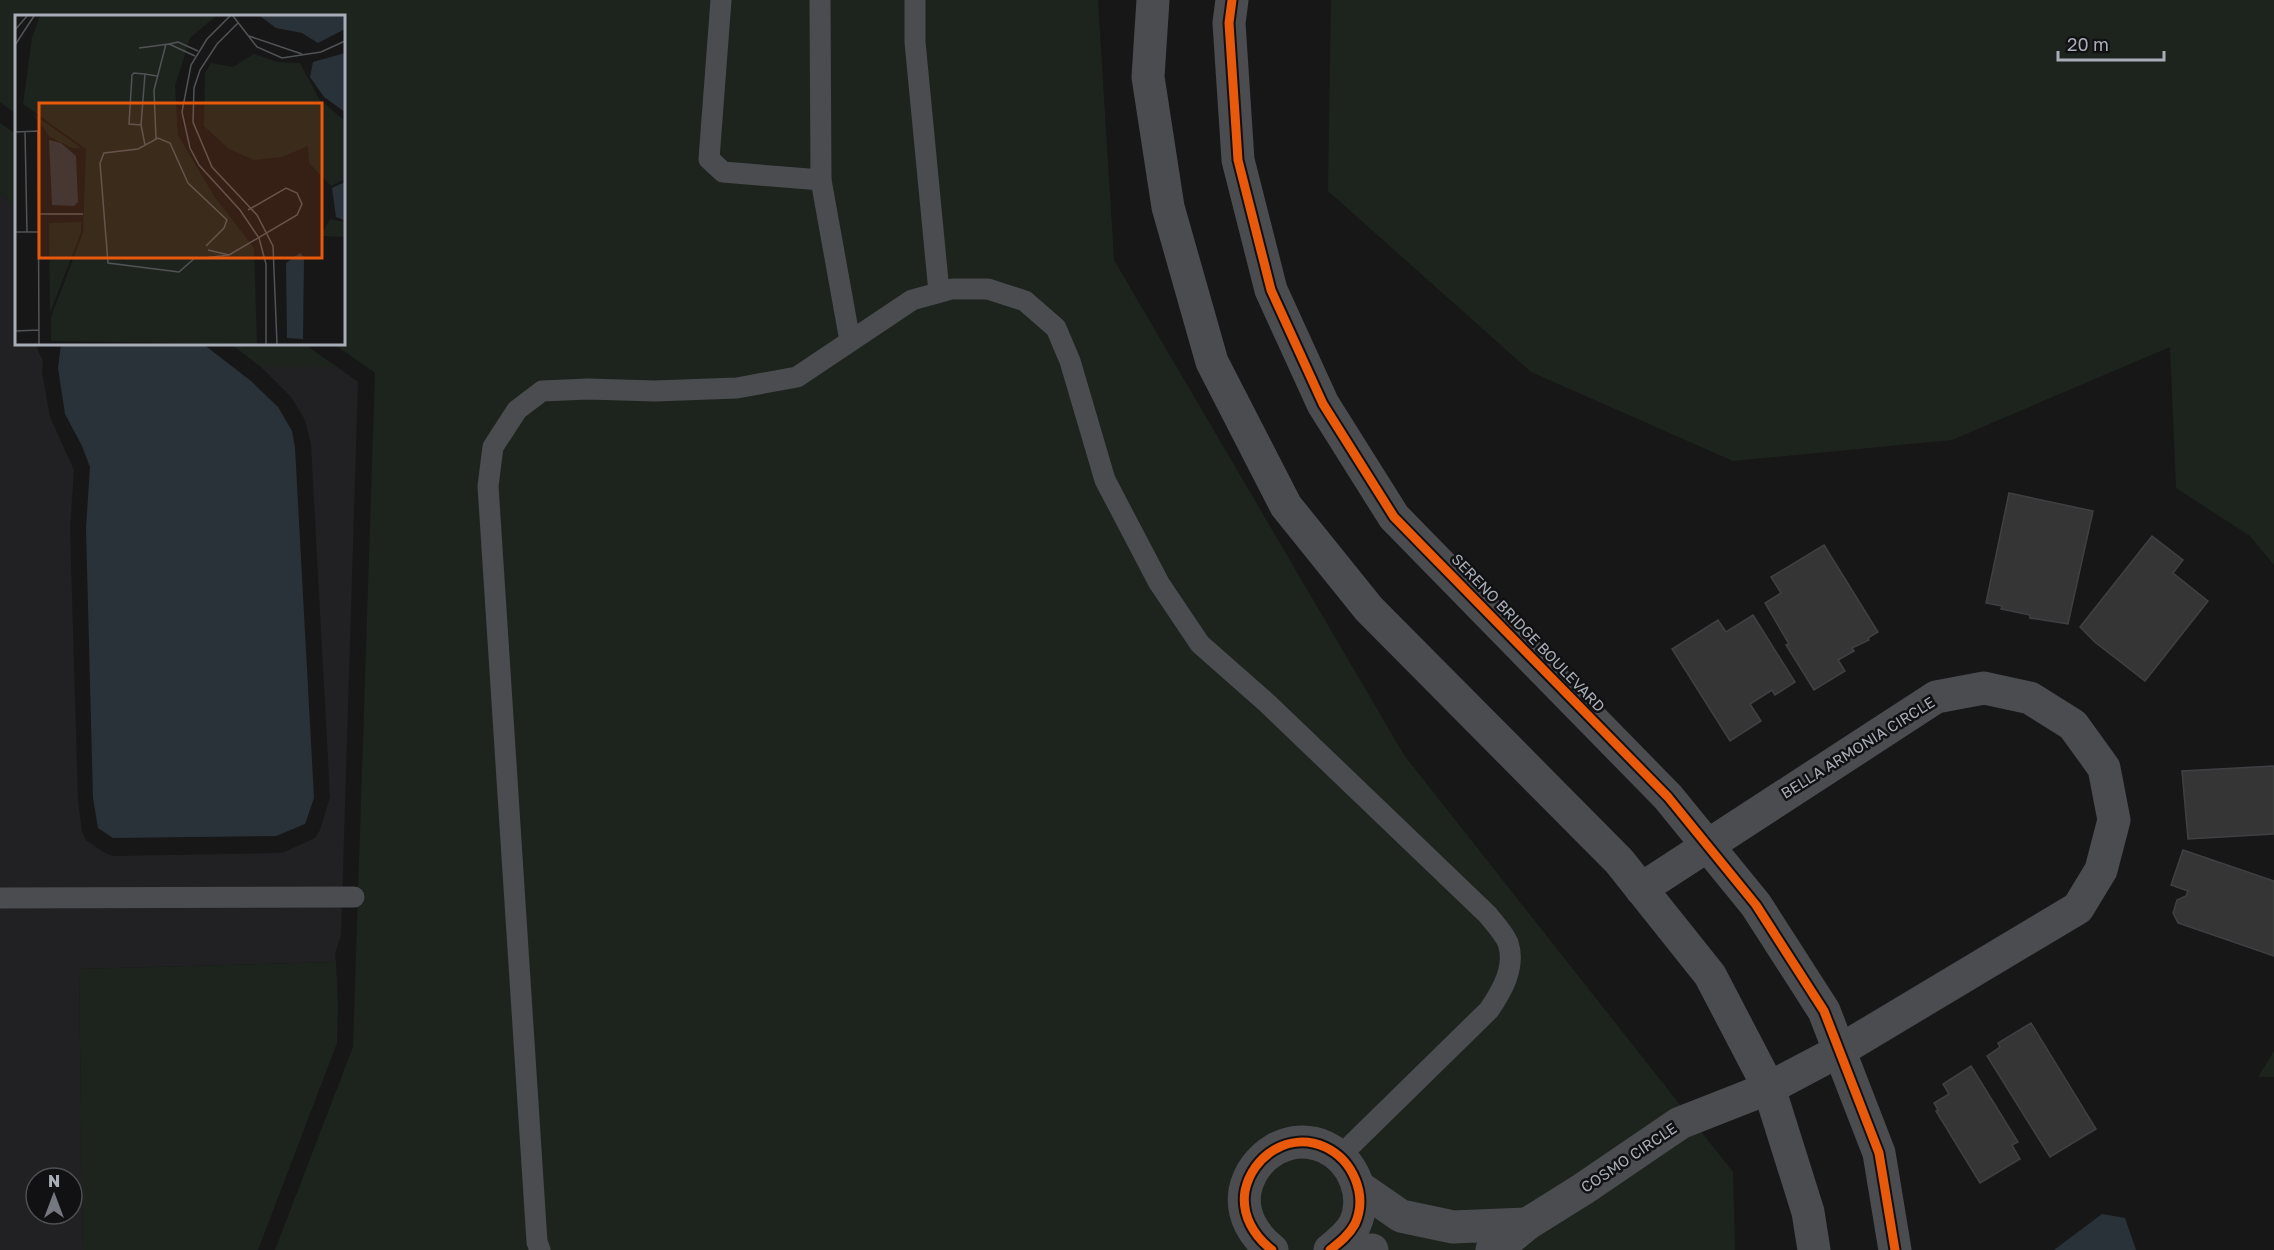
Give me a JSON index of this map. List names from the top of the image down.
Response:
{
  "streets": {
    "street": ["SERENO BRIDGE BOULEVARD", "BELLA ARMONIA CIRCLE", "COSMO CIRCLE"]
  },
  "crossings": [
    ["SERENO BRIDGE BOULEVARD", "BELLA ARMONIA CIRCLE"],
    ["BELLA ARMONIA CIRCLE", "COSMO CIRCLE"]
  ],
  "scale_bar": "20 m",
  "north": "top"
}
